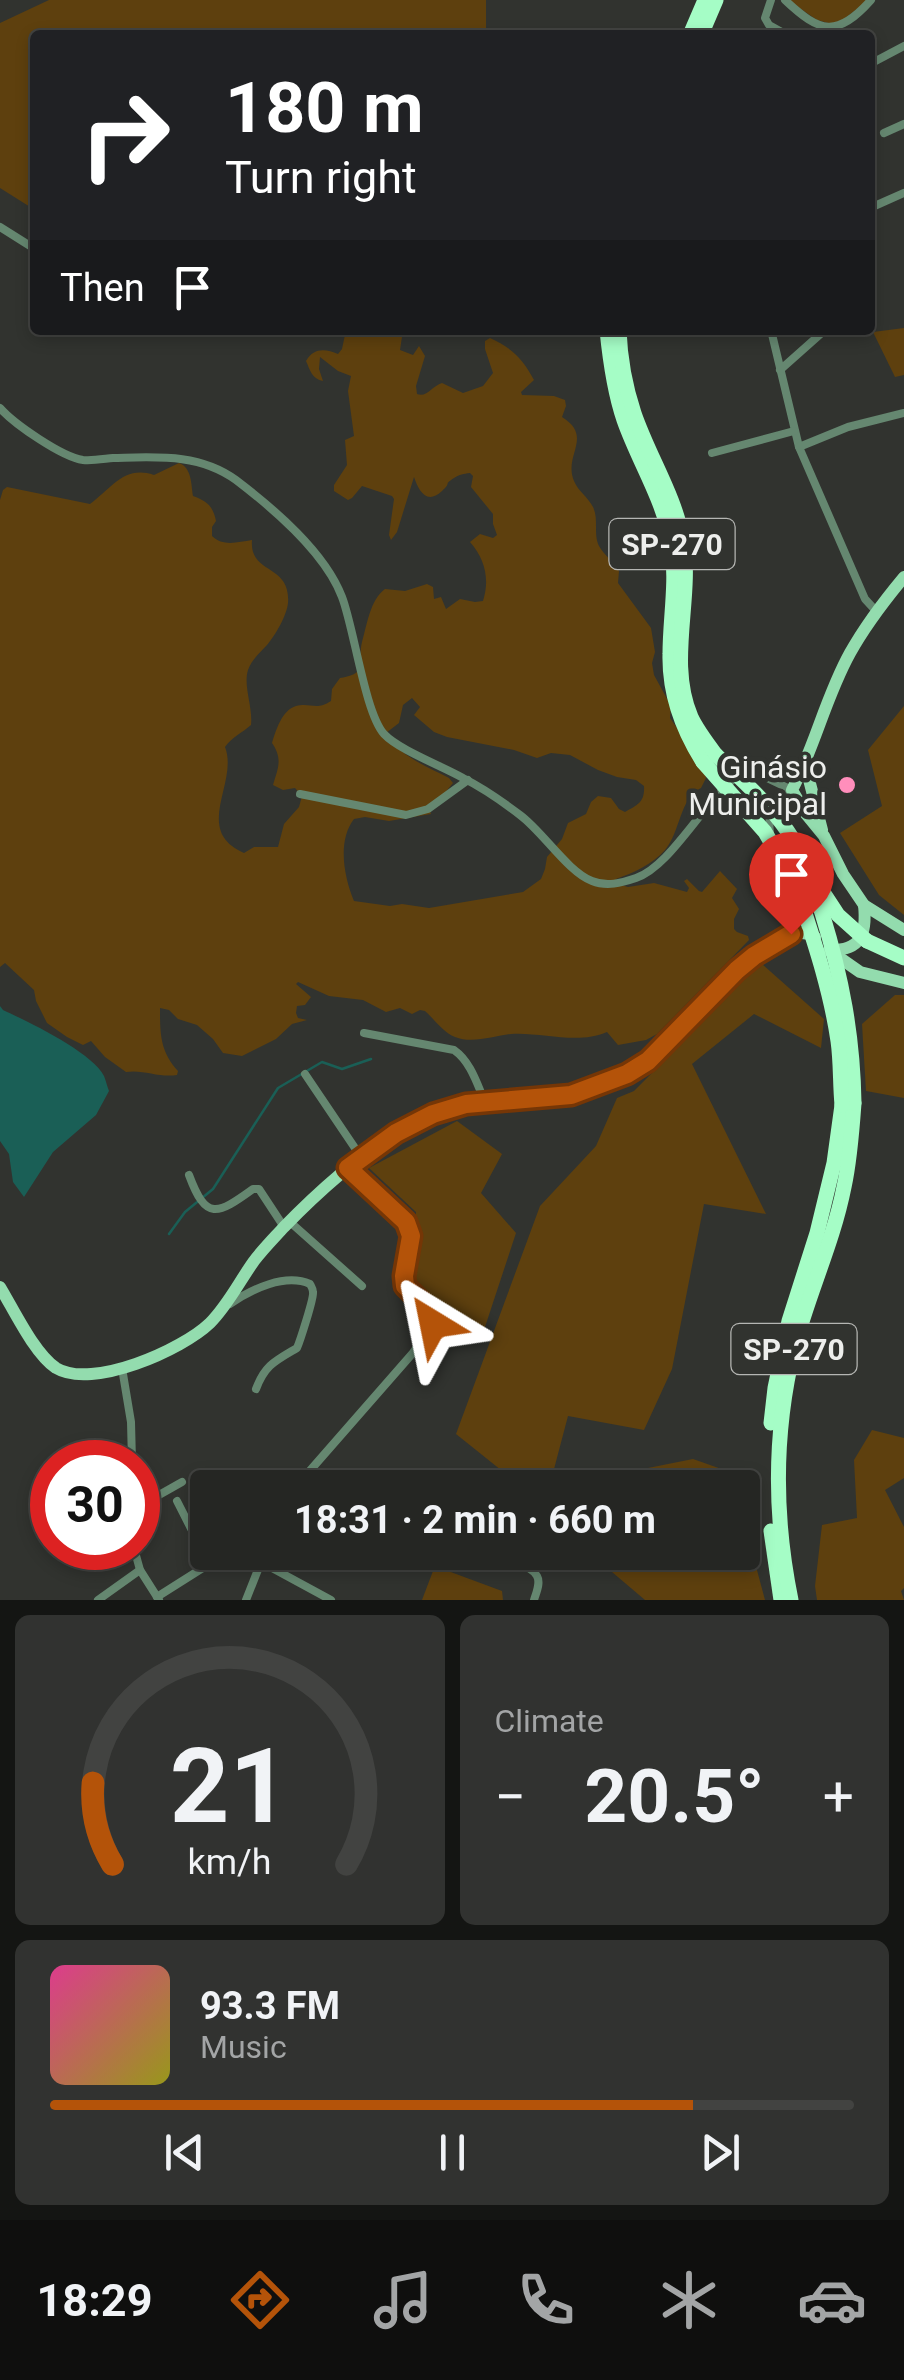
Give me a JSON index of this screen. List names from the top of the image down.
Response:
{
  "streets": {
    "highway": ["SP-270"]
  },
  "places": ["Ginásio Municipal"],
  "page": {
    "turn": ["180 m", "Turn right"],
    "then": "Then",
    "limit": "30",
    "trip": "18:31 · 2 min · 660 m",
    "tile": "Climate",
    "heat": ["−", "20.5°", "+"],
    "song": ["93.3 FM", "Music"],
    "tabs": "18:29",
    "gauge": ["21", "km/h"]
  }
}
